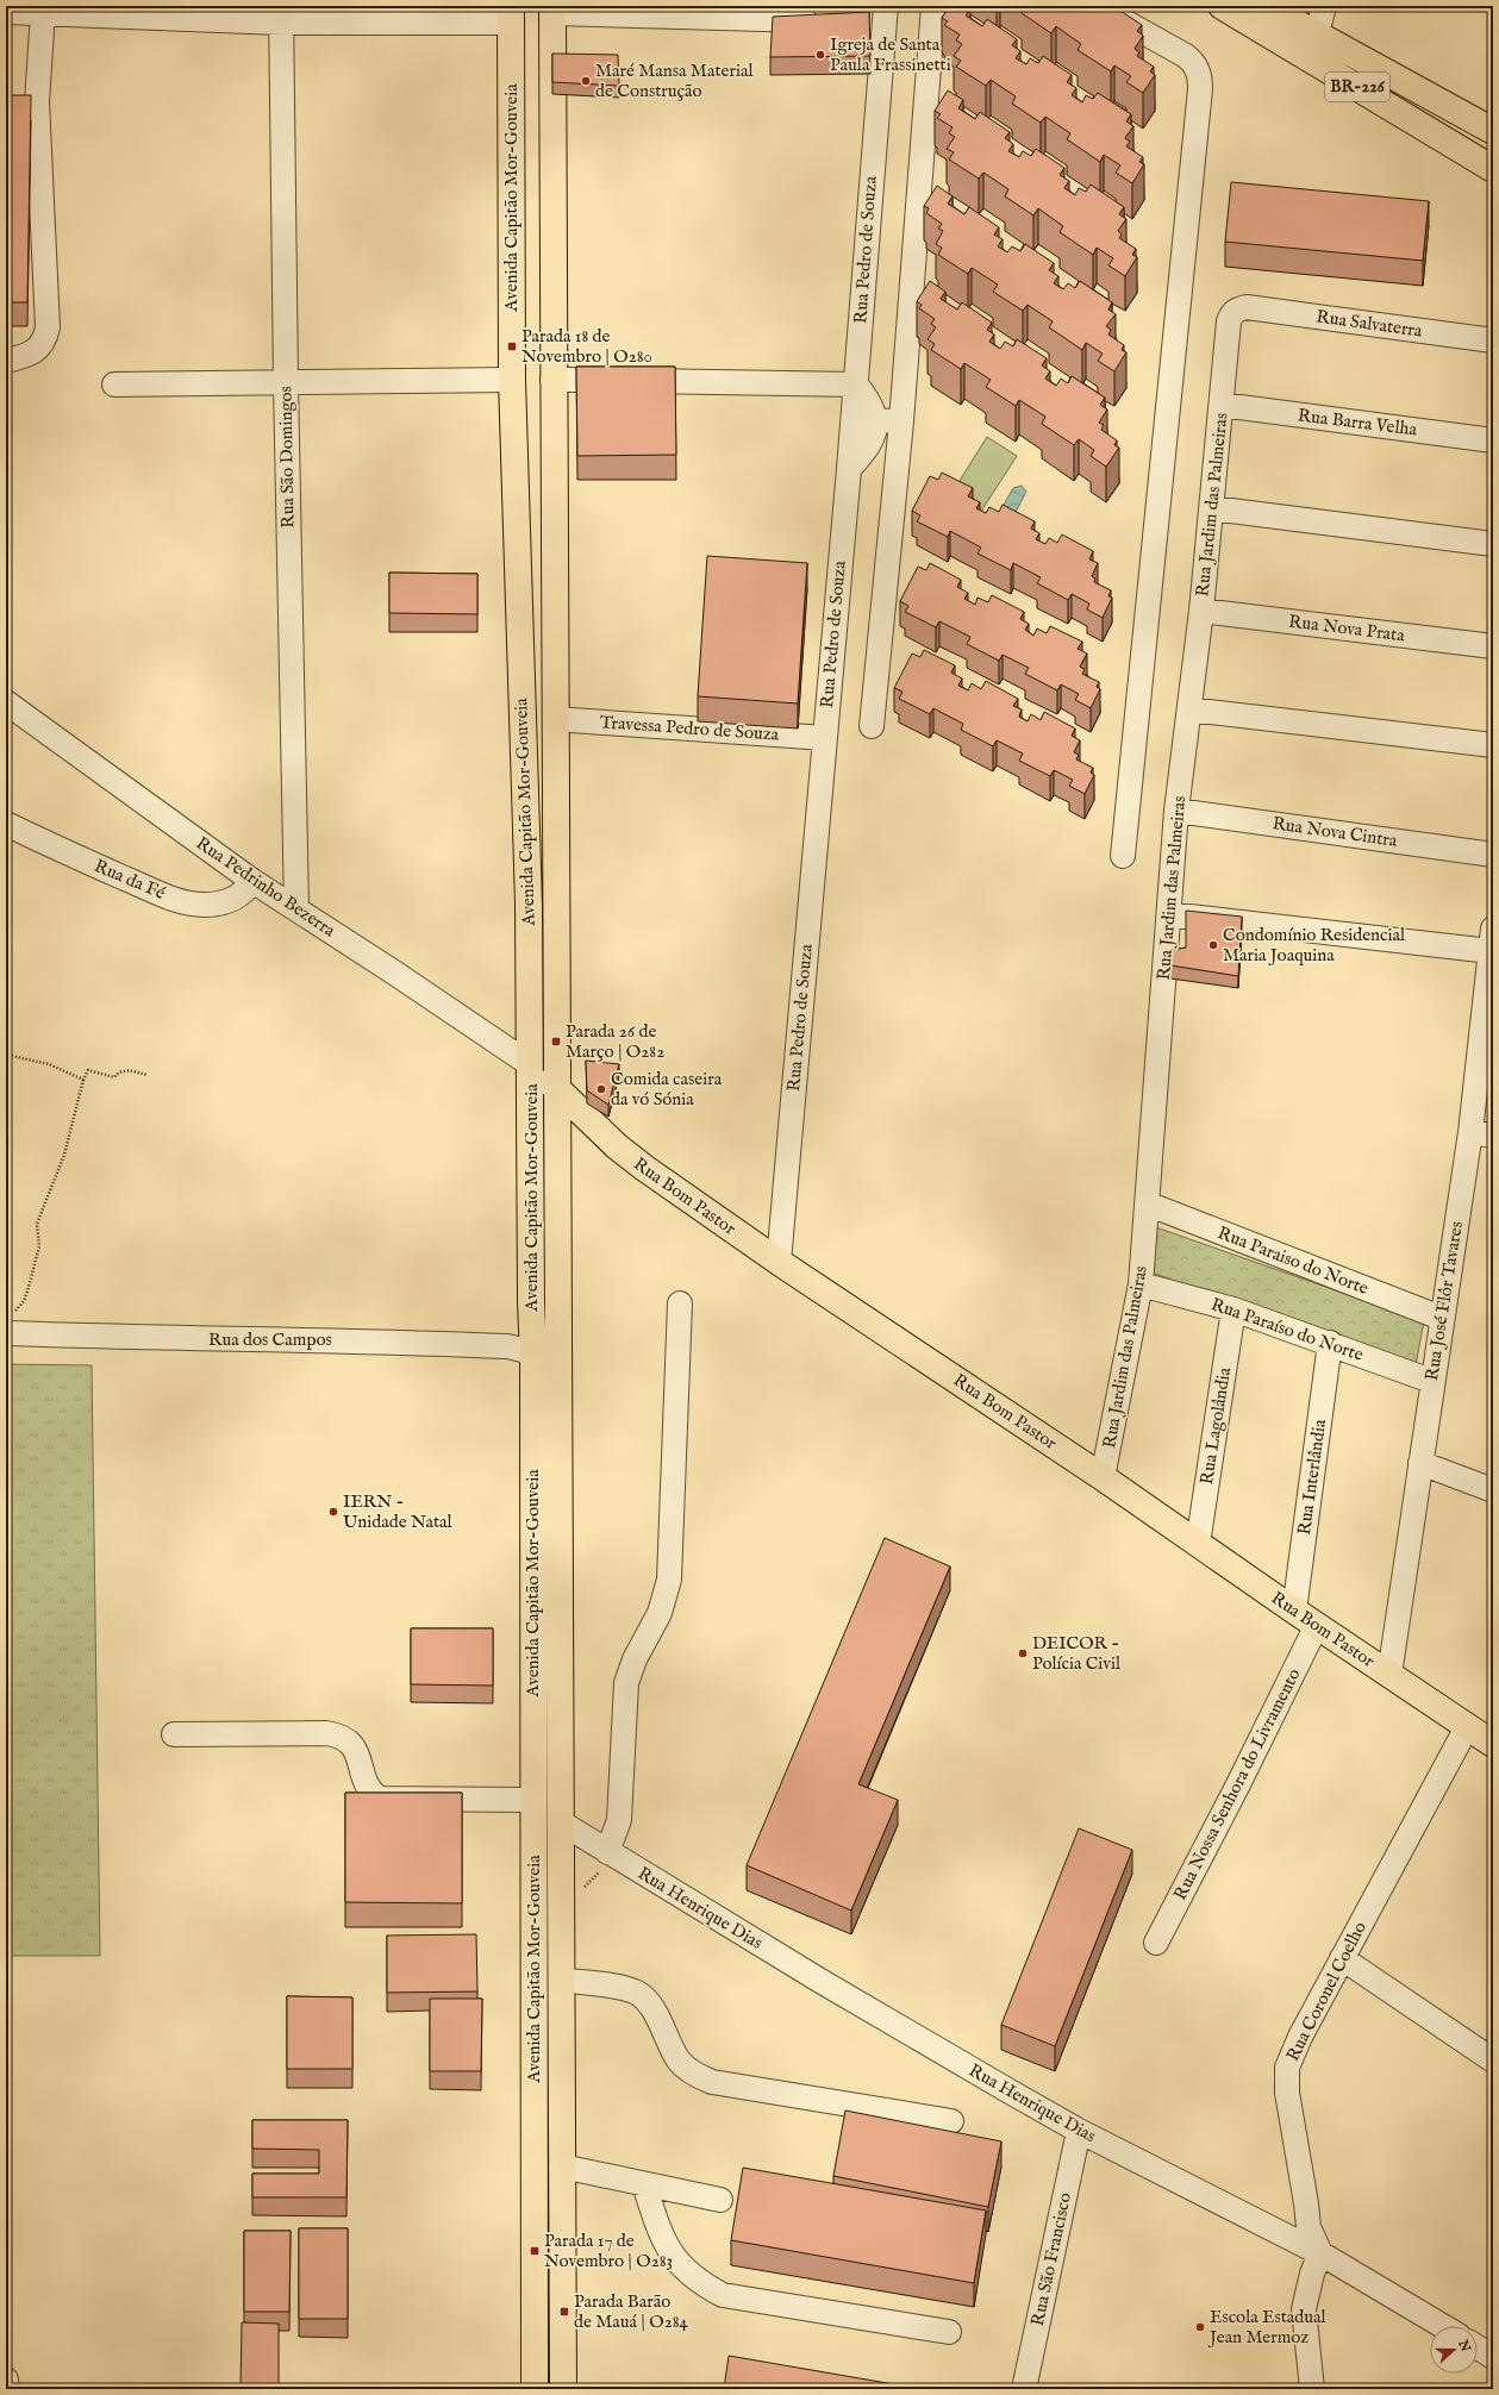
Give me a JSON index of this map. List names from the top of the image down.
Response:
{
  "streets": {
    "main road": ["BR-226", "Avenida Capitão Mor-Gouveia", "Rua Bom Pastor"],
    "street": [
      "Rua Pedro de Souza",
      "Rua Salvaterra",
      "Rua Barra Velha",
      "Rua São Domingos",
      "Rua Jardim das Palmeiras",
      "Rua Nova Prata",
      "Travessa Pedro de Souza",
      "Rua Nova Cintra",
      "Rua da Fé",
      "Rua Pedrinho Bezerra",
      "Rua Paraiso do Norte",
      "Rua José Flôr Tavares",
      "Rua Paraíso do Norte",
      "Rua dos Campos",
      "Rua Lagolândia",
      "Rua Interlândia",
      "Rua Nossa Senhora do Livramento",
      "Rua Henrique Dias",
      "Rua Coronel Coelho",
      "Rua São Francisco"
    ]
  },
  "crossings": [
    ["Avenida Capitão Mor-Gouveia", "Travessa Pedro de Souza"],
    ["Avenida Capitão Mor-Gouveia", "Rua Pedrinho Bezerra"],
    ["Avenida Capitão Mor-Gouveia", "Rua Bom Pastor"],
    ["Avenida Capitão Mor-Gouveia", "Rua dos Campos"],
    ["Avenida Capitão Mor-Gouveia", "Rua Henrique Dias"],
    ["Rua Pedro de Souza", "Travessa Pedro de Souza"],
    ["Rua Pedro de Souza", "Rua Bom Pastor"],
    ["Rua Salvaterra", "Rua Jardim das Palmeiras"],
    ["Rua Barra Velha", "Rua Jardim das Palmeiras"],
    ["Rua São Domingos", "Rua Pedrinho Bezerra"],
    ["Rua Jardim das Palmeiras", "Rua Nova Prata"],
    ["Rua Jardim das Palmeiras", "Rua Nova Cintra"],
    ["Rua Jardim das Palmeiras", "Rua Bom Pastor"],
    ["Rua Jardim das Palmeiras", "Rua Paraiso do Norte"],
    ["Rua Jardim das Palmeiras", "Rua Paraíso do Norte"],
    ["Rua da Fé", "Rua Pedrinho Bezerra"],
    ["Rua Pedrinho Bezerra", "Rua Bom Pastor"],
    ["Rua Bom Pastor", "Rua José Flôr Tavares"],
    ["Rua Bom Pastor", "Rua Lagolândia"],
    ["Rua Bom Pastor", "Rua Interlândia"],
    ["Rua Bom Pastor", "Rua Nossa Senhora do Livramento"],
    ["Rua Bom Pastor", "Rua Coronel Coelho"],
    ["Rua Paraiso do Norte", "Rua José Flôr Tavares"],
    ["Rua José Flôr Tavares", "Rua Paraíso do Norte"],
    ["Rua Paraíso do Norte", "Rua Lagolândia"],
    ["Rua Paraíso do Norte", "Rua Interlândia"],
    ["Rua Henrique Dias", "Rua Coronel Coelho"],
    ["Rua Henrique Dias", "Rua São Francisco"]
  ],
  "places": {
    "other": [
      "Igreja de Santa Paula Frassinetti",
      "Maré Mansa Material de Construção",
      "Condomínio Residencial Maria Joaquina",
      "Comida caseira da vó Sónia",
      "IERN - Unidade Natal",
      "DEICOR - Polícia Civil",
      "Escola Estadual Jean Mermoz"
    ],
    "transit": [
      "Parada 18 de Novembro | O280",
      "Parada 26 de Março | O282",
      "Parada 17 de Novembro | O283",
      "Parada Barão de Mauá | O284"
    ]
  },
  "north": "right"
}
